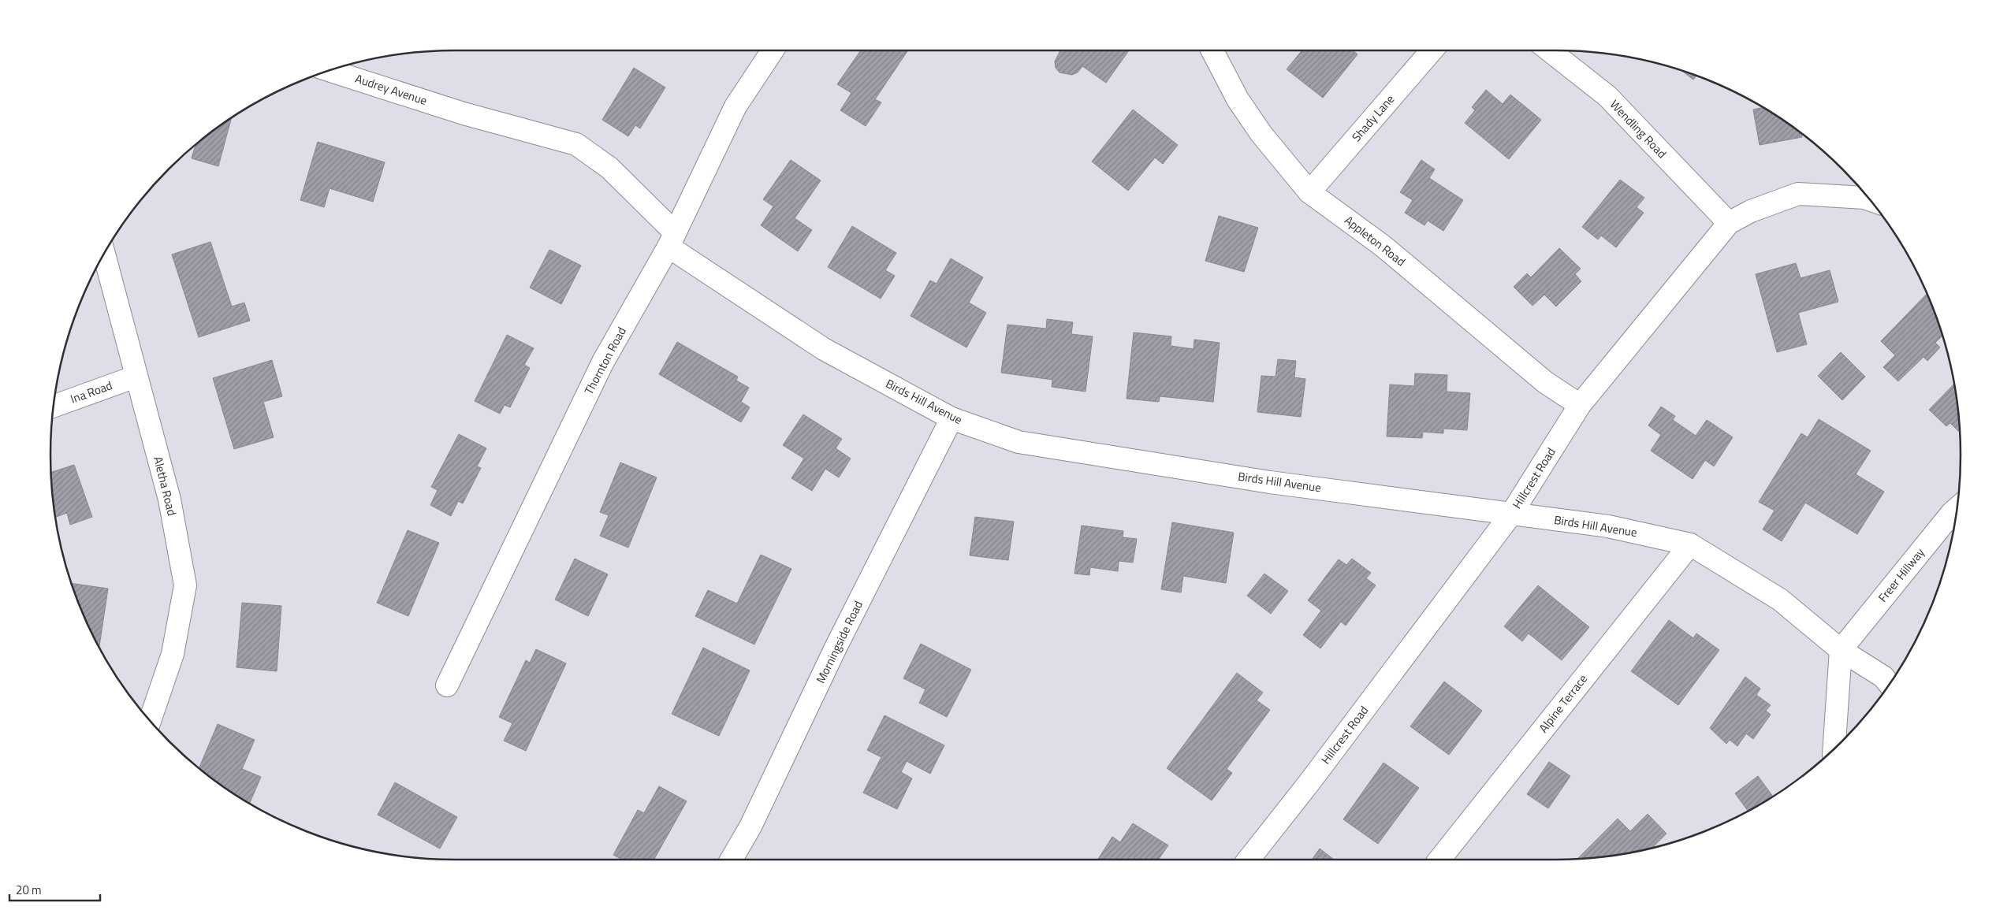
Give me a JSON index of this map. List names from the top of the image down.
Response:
{
  "streets": {
    "street": [
      "Audrey Avenue",
      "Shady Lane",
      "Wendling Road",
      "Appleton Road",
      "Thornton Road",
      "Ina Road",
      "Birds Hill Avenue",
      "Hillcrest Road",
      "Aletha Road",
      "Freer Hillway",
      "Morningside Road",
      "Alpine Terrace"
    ]
  },
  "crossings": [
    ["Audrey Avenue", "Thornton Road"],
    ["Audrey Avenue", "Birds Hill Avenue"],
    ["Shady Lane", "Appleton Road"],
    ["Wendling Road", "Hillcrest Road"],
    ["Appleton Road", "Hillcrest Road"],
    ["Thornton Road", "Birds Hill Avenue"],
    ["Ina Road", "Aletha Road"],
    ["Birds Hill Avenue", "Hillcrest Road"],
    ["Birds Hill Avenue", "Freer Hillway"],
    ["Birds Hill Avenue", "Morningside Road"],
    ["Birds Hill Avenue", "Alpine Terrace"]
  ],
  "scale_bar": "20 m"
}
